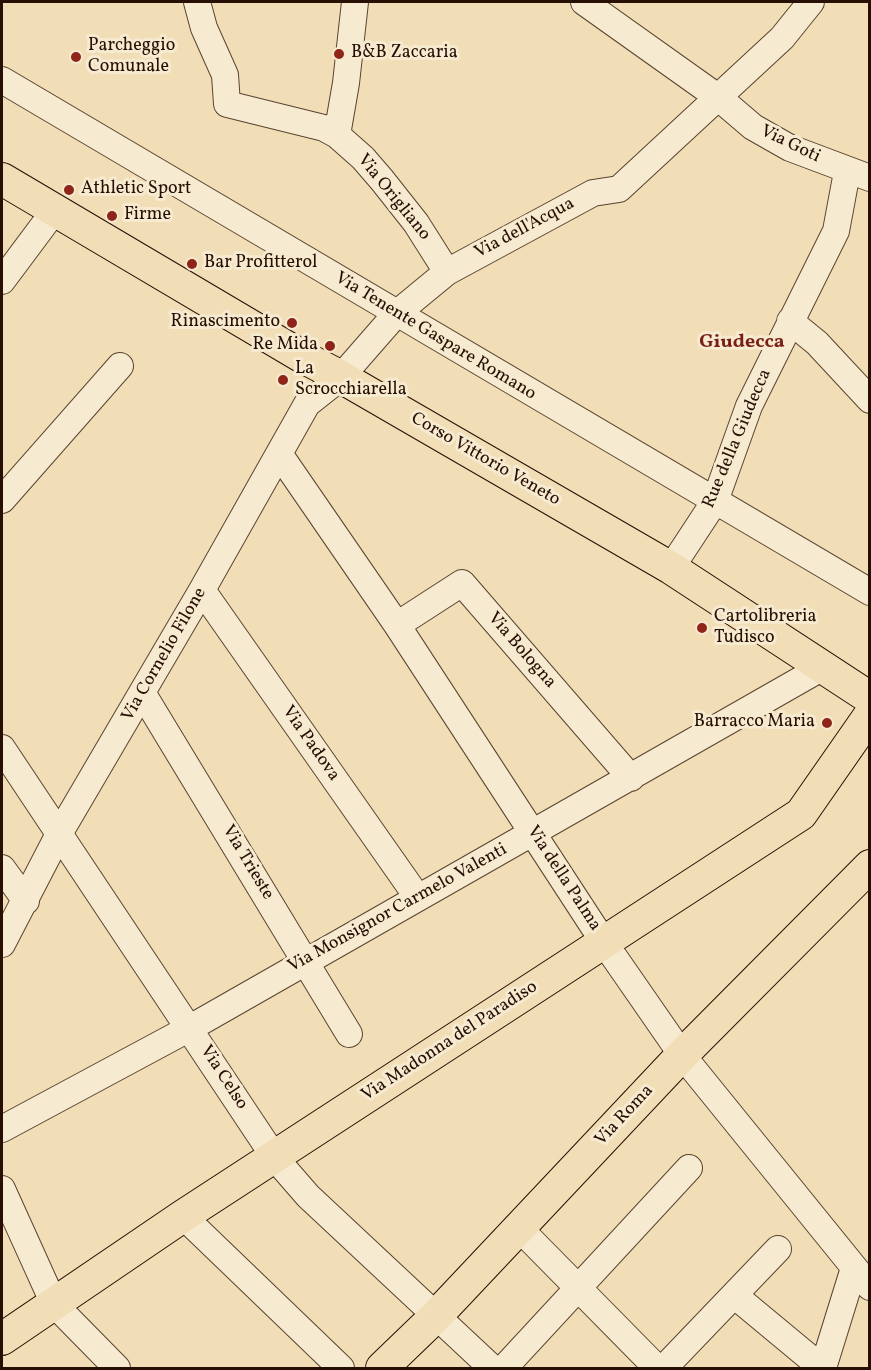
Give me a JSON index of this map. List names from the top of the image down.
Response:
{
  "streets": {
    "main road": ["Corso Vittorio Veneto", "Via Madonna del Paradiso", "Via Roma"],
    "street": [
      "Via Goti",
      "Via Origliano",
      "Via dell'Acqua",
      "Via Tenente Gaspare Romano",
      "Rue della Giudecca",
      "Via Bologna",
      "Via Cornelio Filone",
      "Via Padova",
      "Via Trieste",
      "Via della Palma",
      "Via Monsignor Carmelo Valenti",
      "Via Celso"
    ]
  },
  "crossings": [
    ["Via Goti", "Via dell'Acqua"],
    ["Via Goti", "Rue della Giudecca"],
    ["Via Origliano", "Via dell'Acqua"],
    ["Via dell'Acqua", "Via Tenente Gaspare Romano"],
    ["Via dell'Acqua", "Corso Vittorio Veneto"],
    ["Via dell'Acqua", "Via Cornelio Filone"],
    ["Via Tenente Gaspare Romano", "Rue della Giudecca"],
    ["Rue della Giudecca", "Corso Vittorio Veneto"],
    ["Corso Vittorio Veneto", "Via Cornelio Filone"],
    ["Corso Vittorio Veneto", "Via Monsignor Carmelo Valenti"],
    ["Via Bologna", "Via della Palma"],
    ["Via Bologna", "Via Monsignor Carmelo Valenti"],
    ["Via Cornelio Filone", "Via Padova"],
    ["Via Cornelio Filone", "Via Trieste"],
    ["Via Cornelio Filone", "Via della Palma"],
    ["Via Cornelio Filone", "Via Celso"],
    ["Via Padova", "Via Monsignor Carmelo Valenti"],
    ["Via Trieste", "Via Monsignor Carmelo Valenti"],
    ["Via della Palma", "Via Monsignor Carmelo Valenti"],
    ["Via della Palma", "Via Madonna del Paradiso"],
    ["Via della Palma", "Via Roma"],
    ["Via Monsignor Carmelo Valenti", "Via Celso"],
    ["Via Madonna del Paradiso", "Via Celso"],
    ["Via Celso", "Via Roma"]
  ],
  "districts": ["Giudecca"],
  "places": [
    "B&B Zaccaria",
    "Parcheggio Comunale",
    "Athletic Sport",
    "Firme",
    "Bar Profitterol",
    "Rinascimento",
    "Re Mida",
    "La Scrocchiarella",
    "Cartolibreria Tudisco",
    "Barracco Maria"
  ]
}
